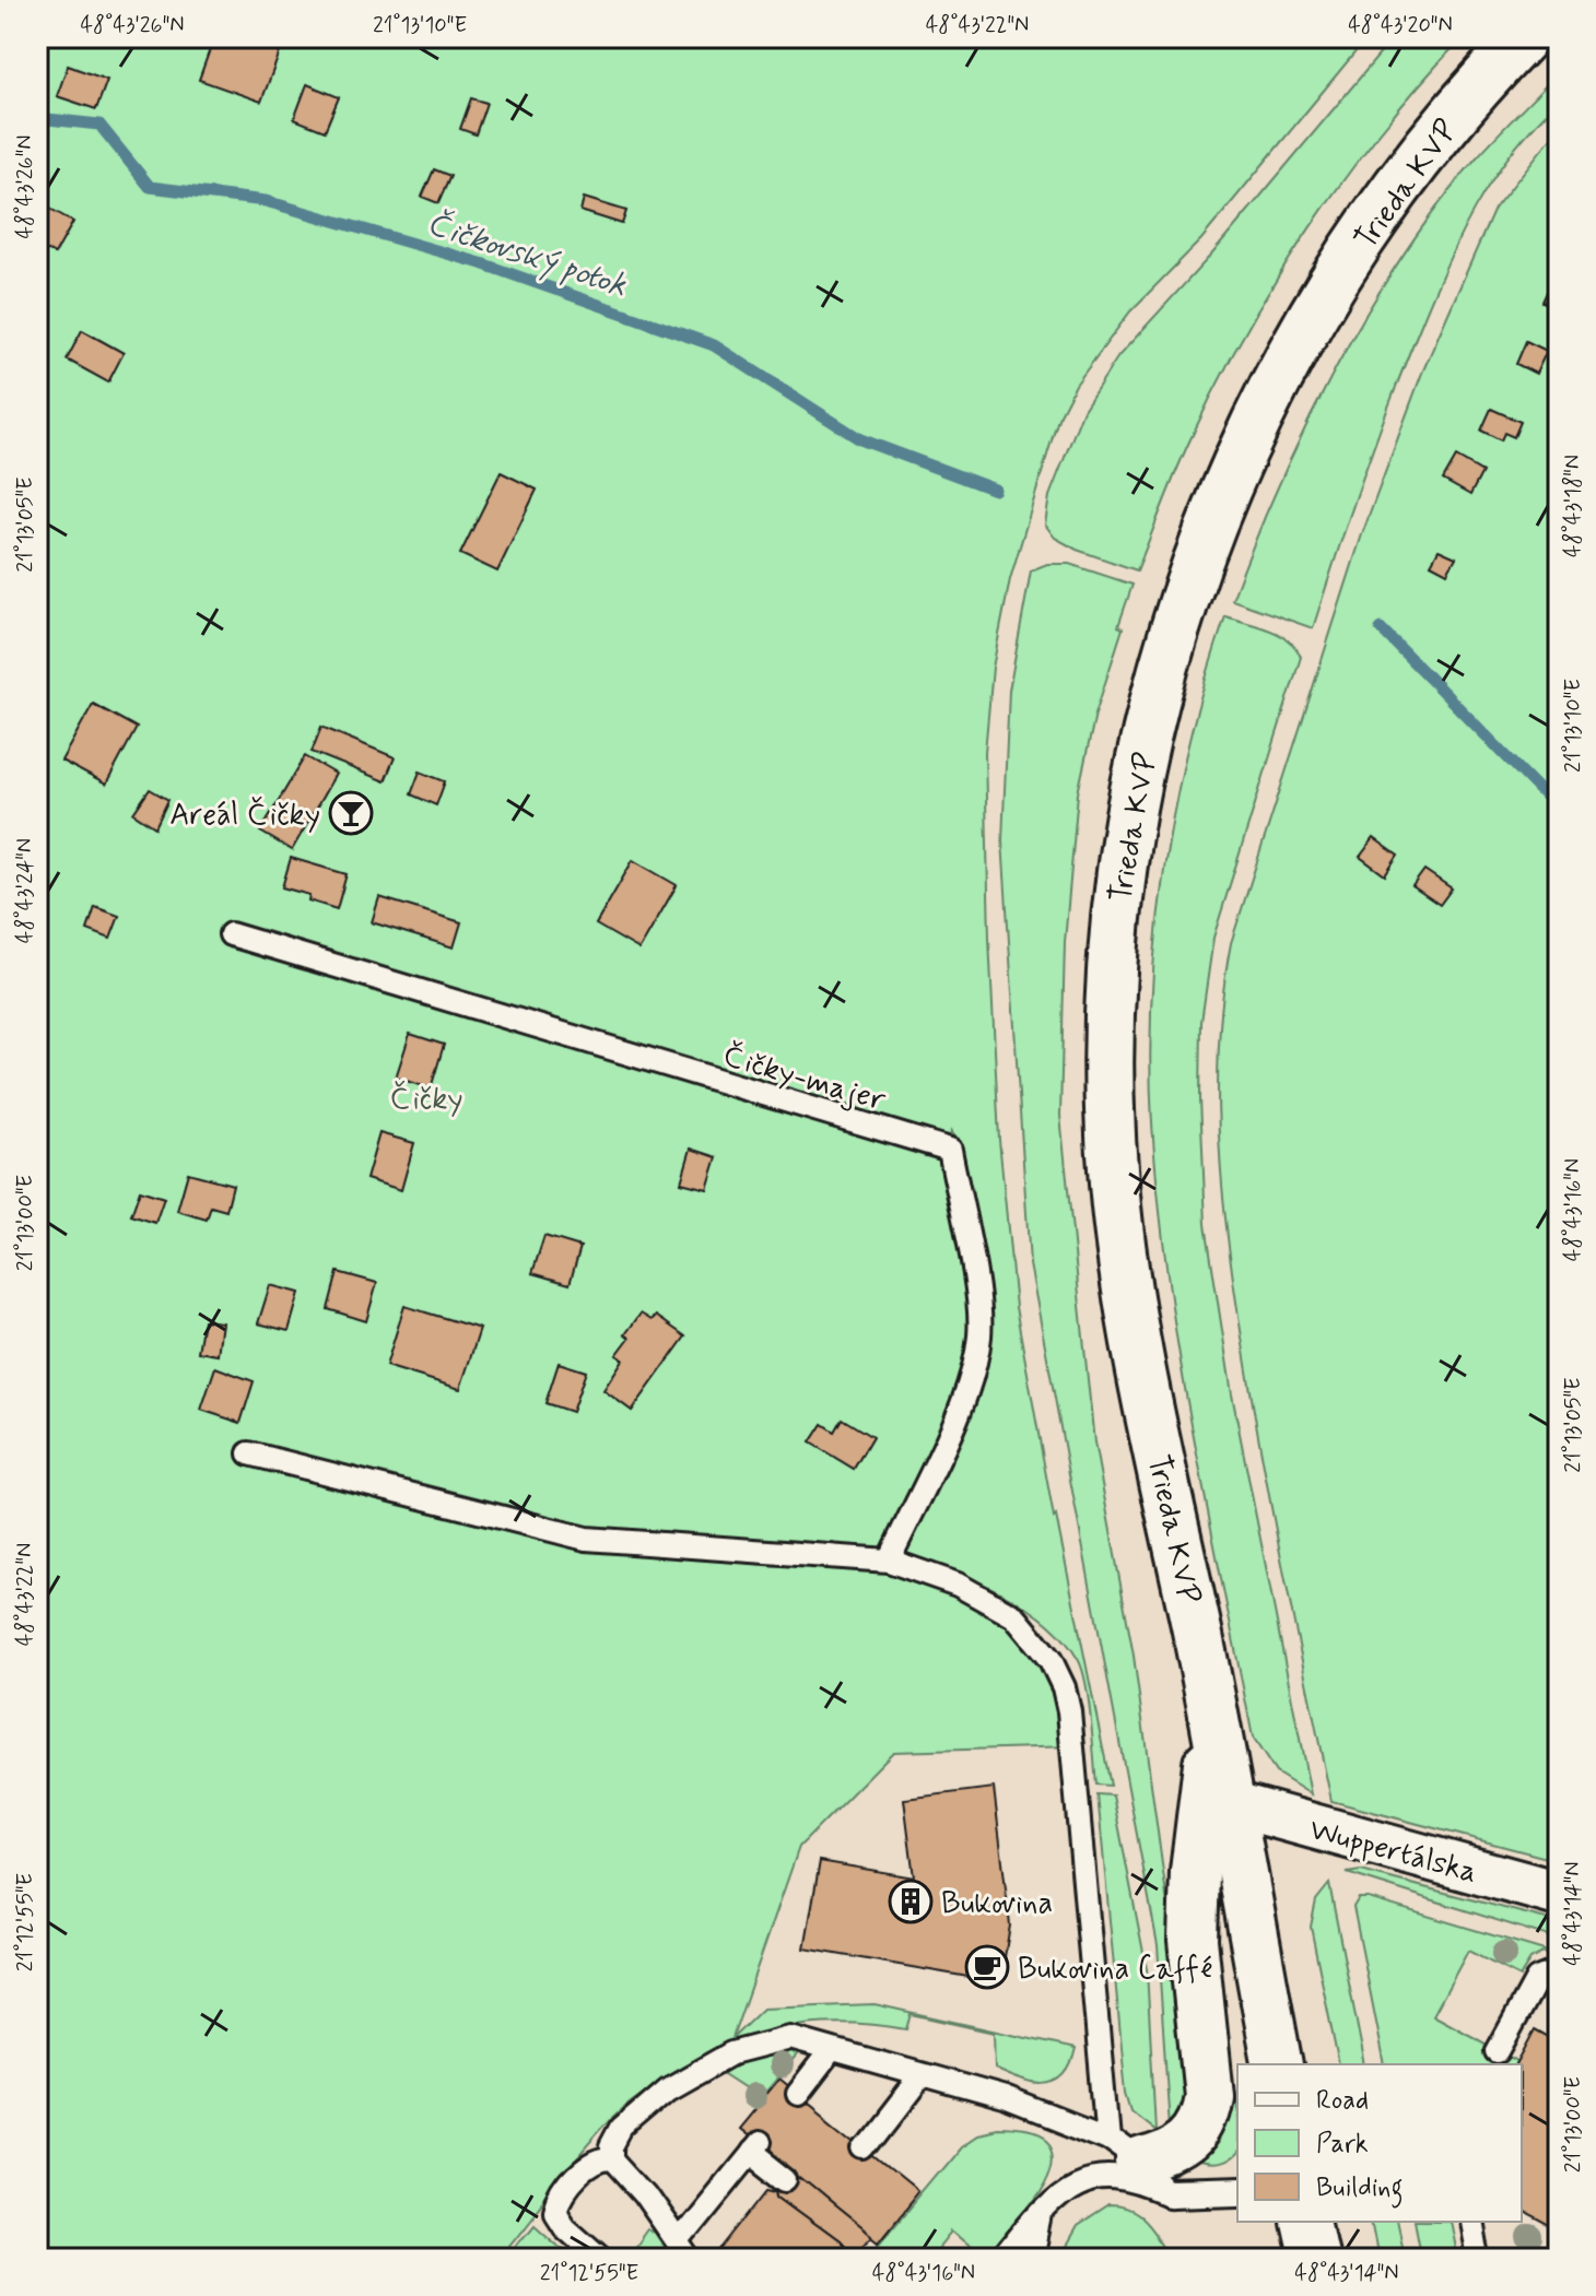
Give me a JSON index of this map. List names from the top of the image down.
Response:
{
  "streets": {
    "street": ["Trieda KVP", "Wuppertálska"],
    "lane": ["Čičky-majer"]
  },
  "crossings": [
    ["Trieda KVP", "Wuppertálska"]
  ],
  "water": ["Čičkovský potok"],
  "parks": ["Čičky"],
  "places": {
    "bar": ["Areál Čičky"],
    "building": ["Bukovina"],
    "cafe": ["Bukovina Caffé"]
  },
  "legend": ["Road", "Park", "Building"],
  "coordinates": [
    "48°43'26\"N",
    "21°13'10\"E",
    "48°43'22\"N",
    "48°43'20\"N",
    "48°43'18\"N",
    "21°13'05\"E",
    "48°43'24\"N",
    "48°43'16\"N",
    "21°13'00\"E",
    "48°43'14\"N",
    "21°12'55\"E"
  ]
}
